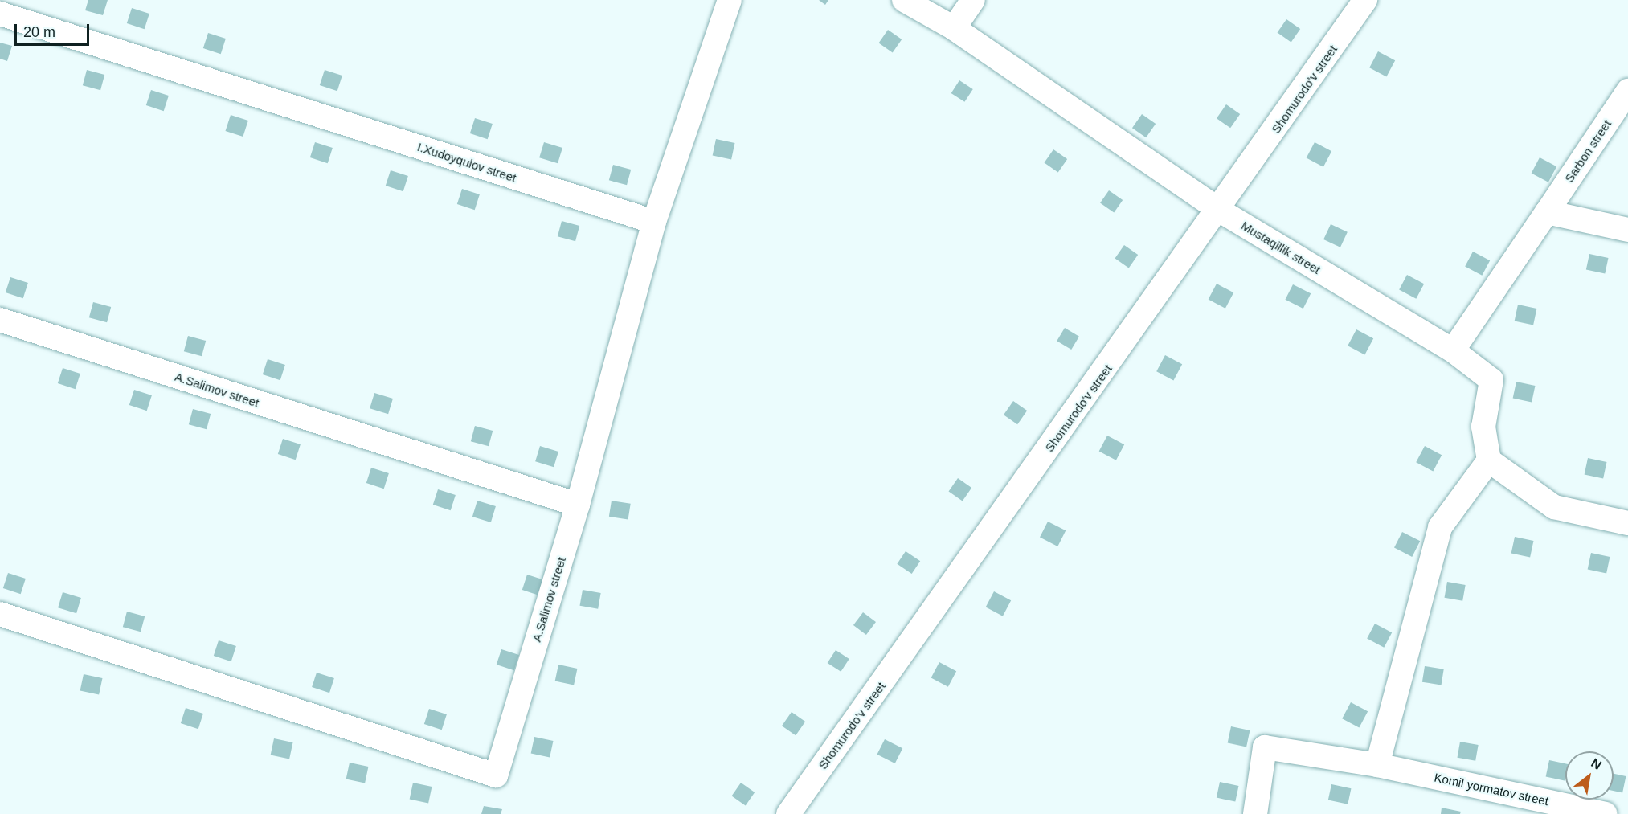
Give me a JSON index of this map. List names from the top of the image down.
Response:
{
  "streets": {
    "street": [
      "Shomurodo'v street",
      "Sarbon street",
      "I.Хudoyqulov street",
      "Mustaqillik street",
      "A.Salimov street",
      "Komil yormatov street"
    ]
  },
  "crossings": [
    ["Shomurodo'v street", "Mustaqillik street"]
  ],
  "scale_bar": "20 m",
  "north": "top right"
}
